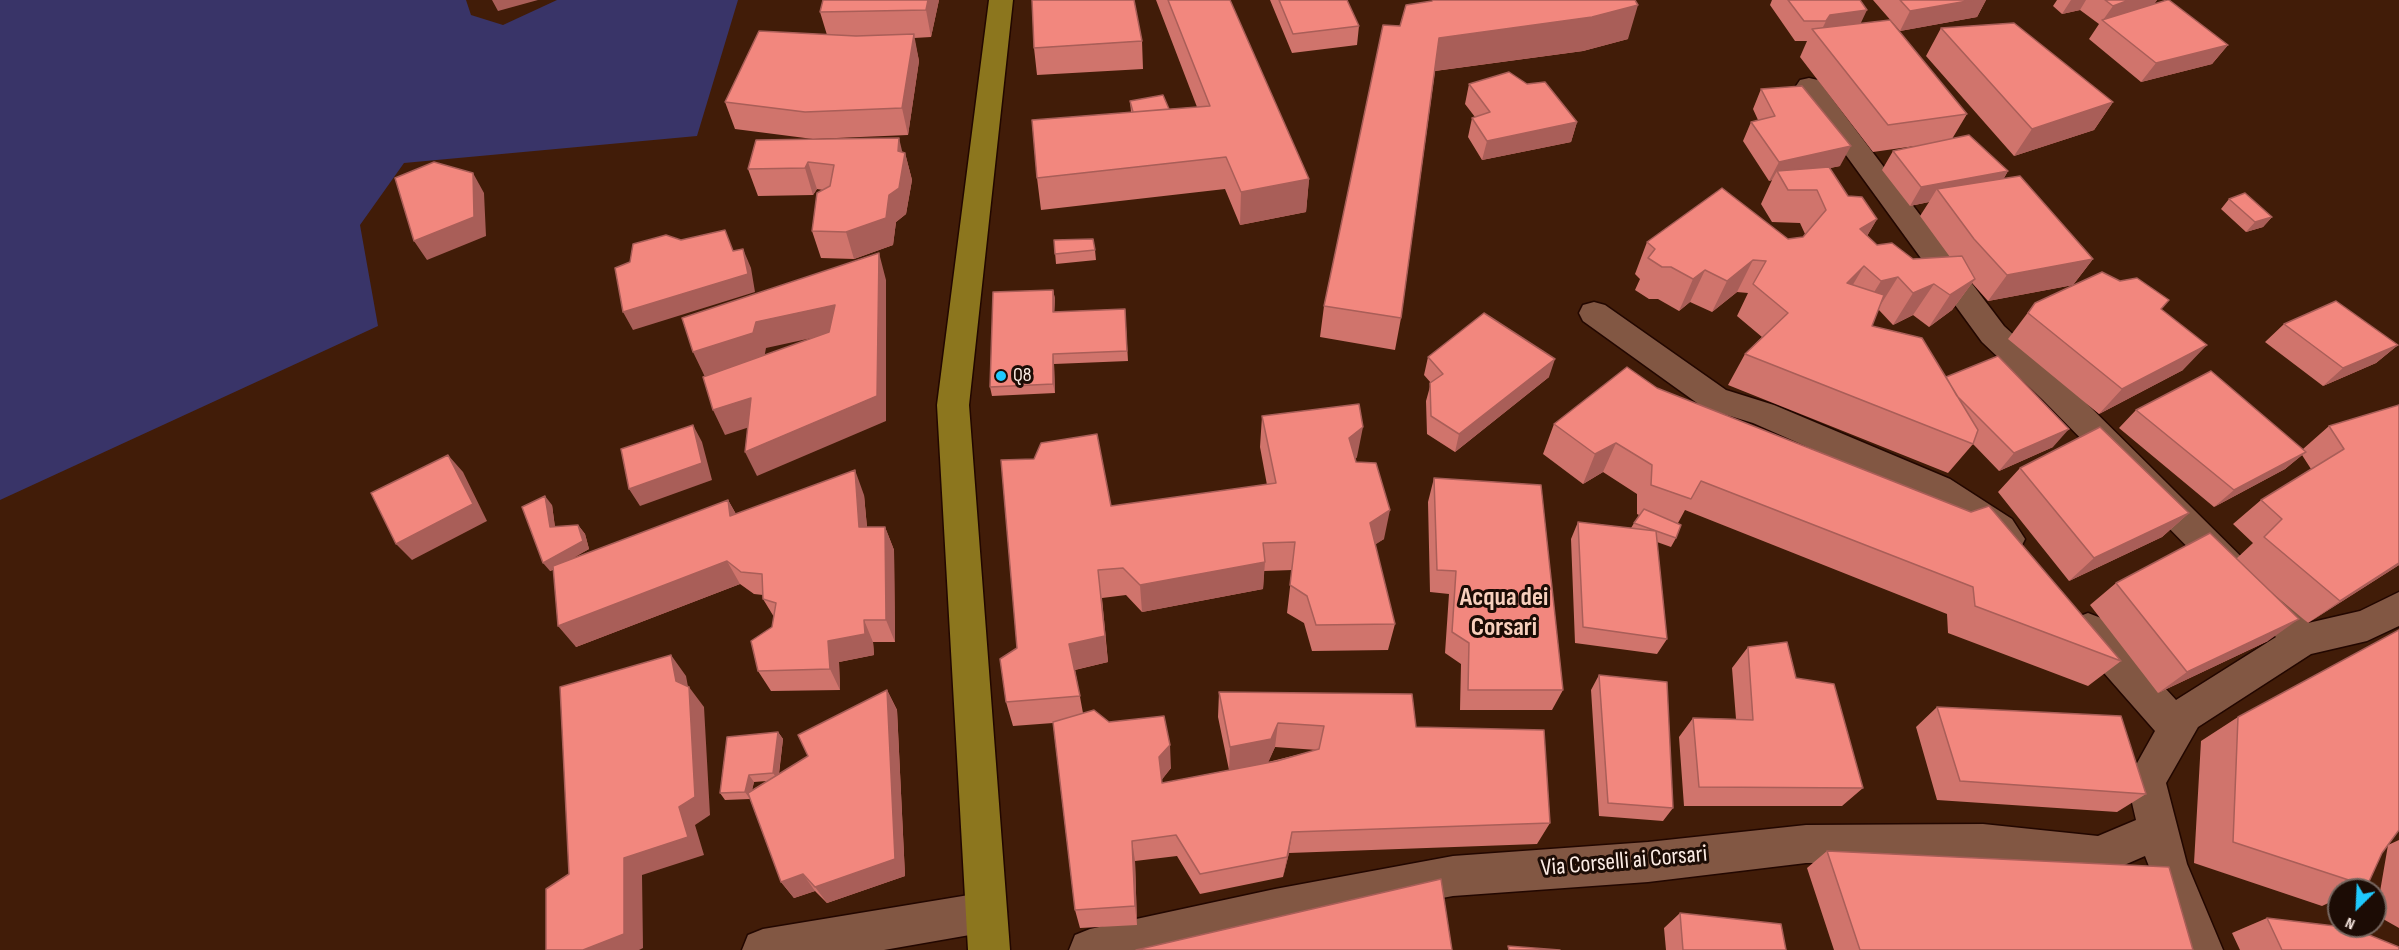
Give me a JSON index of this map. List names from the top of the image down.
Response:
{
  "streets": {
    "street": ["Via Corselli ai Corsari"]
  },
  "districts": ["Acqua dei Corsari"],
  "places": ["Q8"],
  "north": "bottom left"
}
